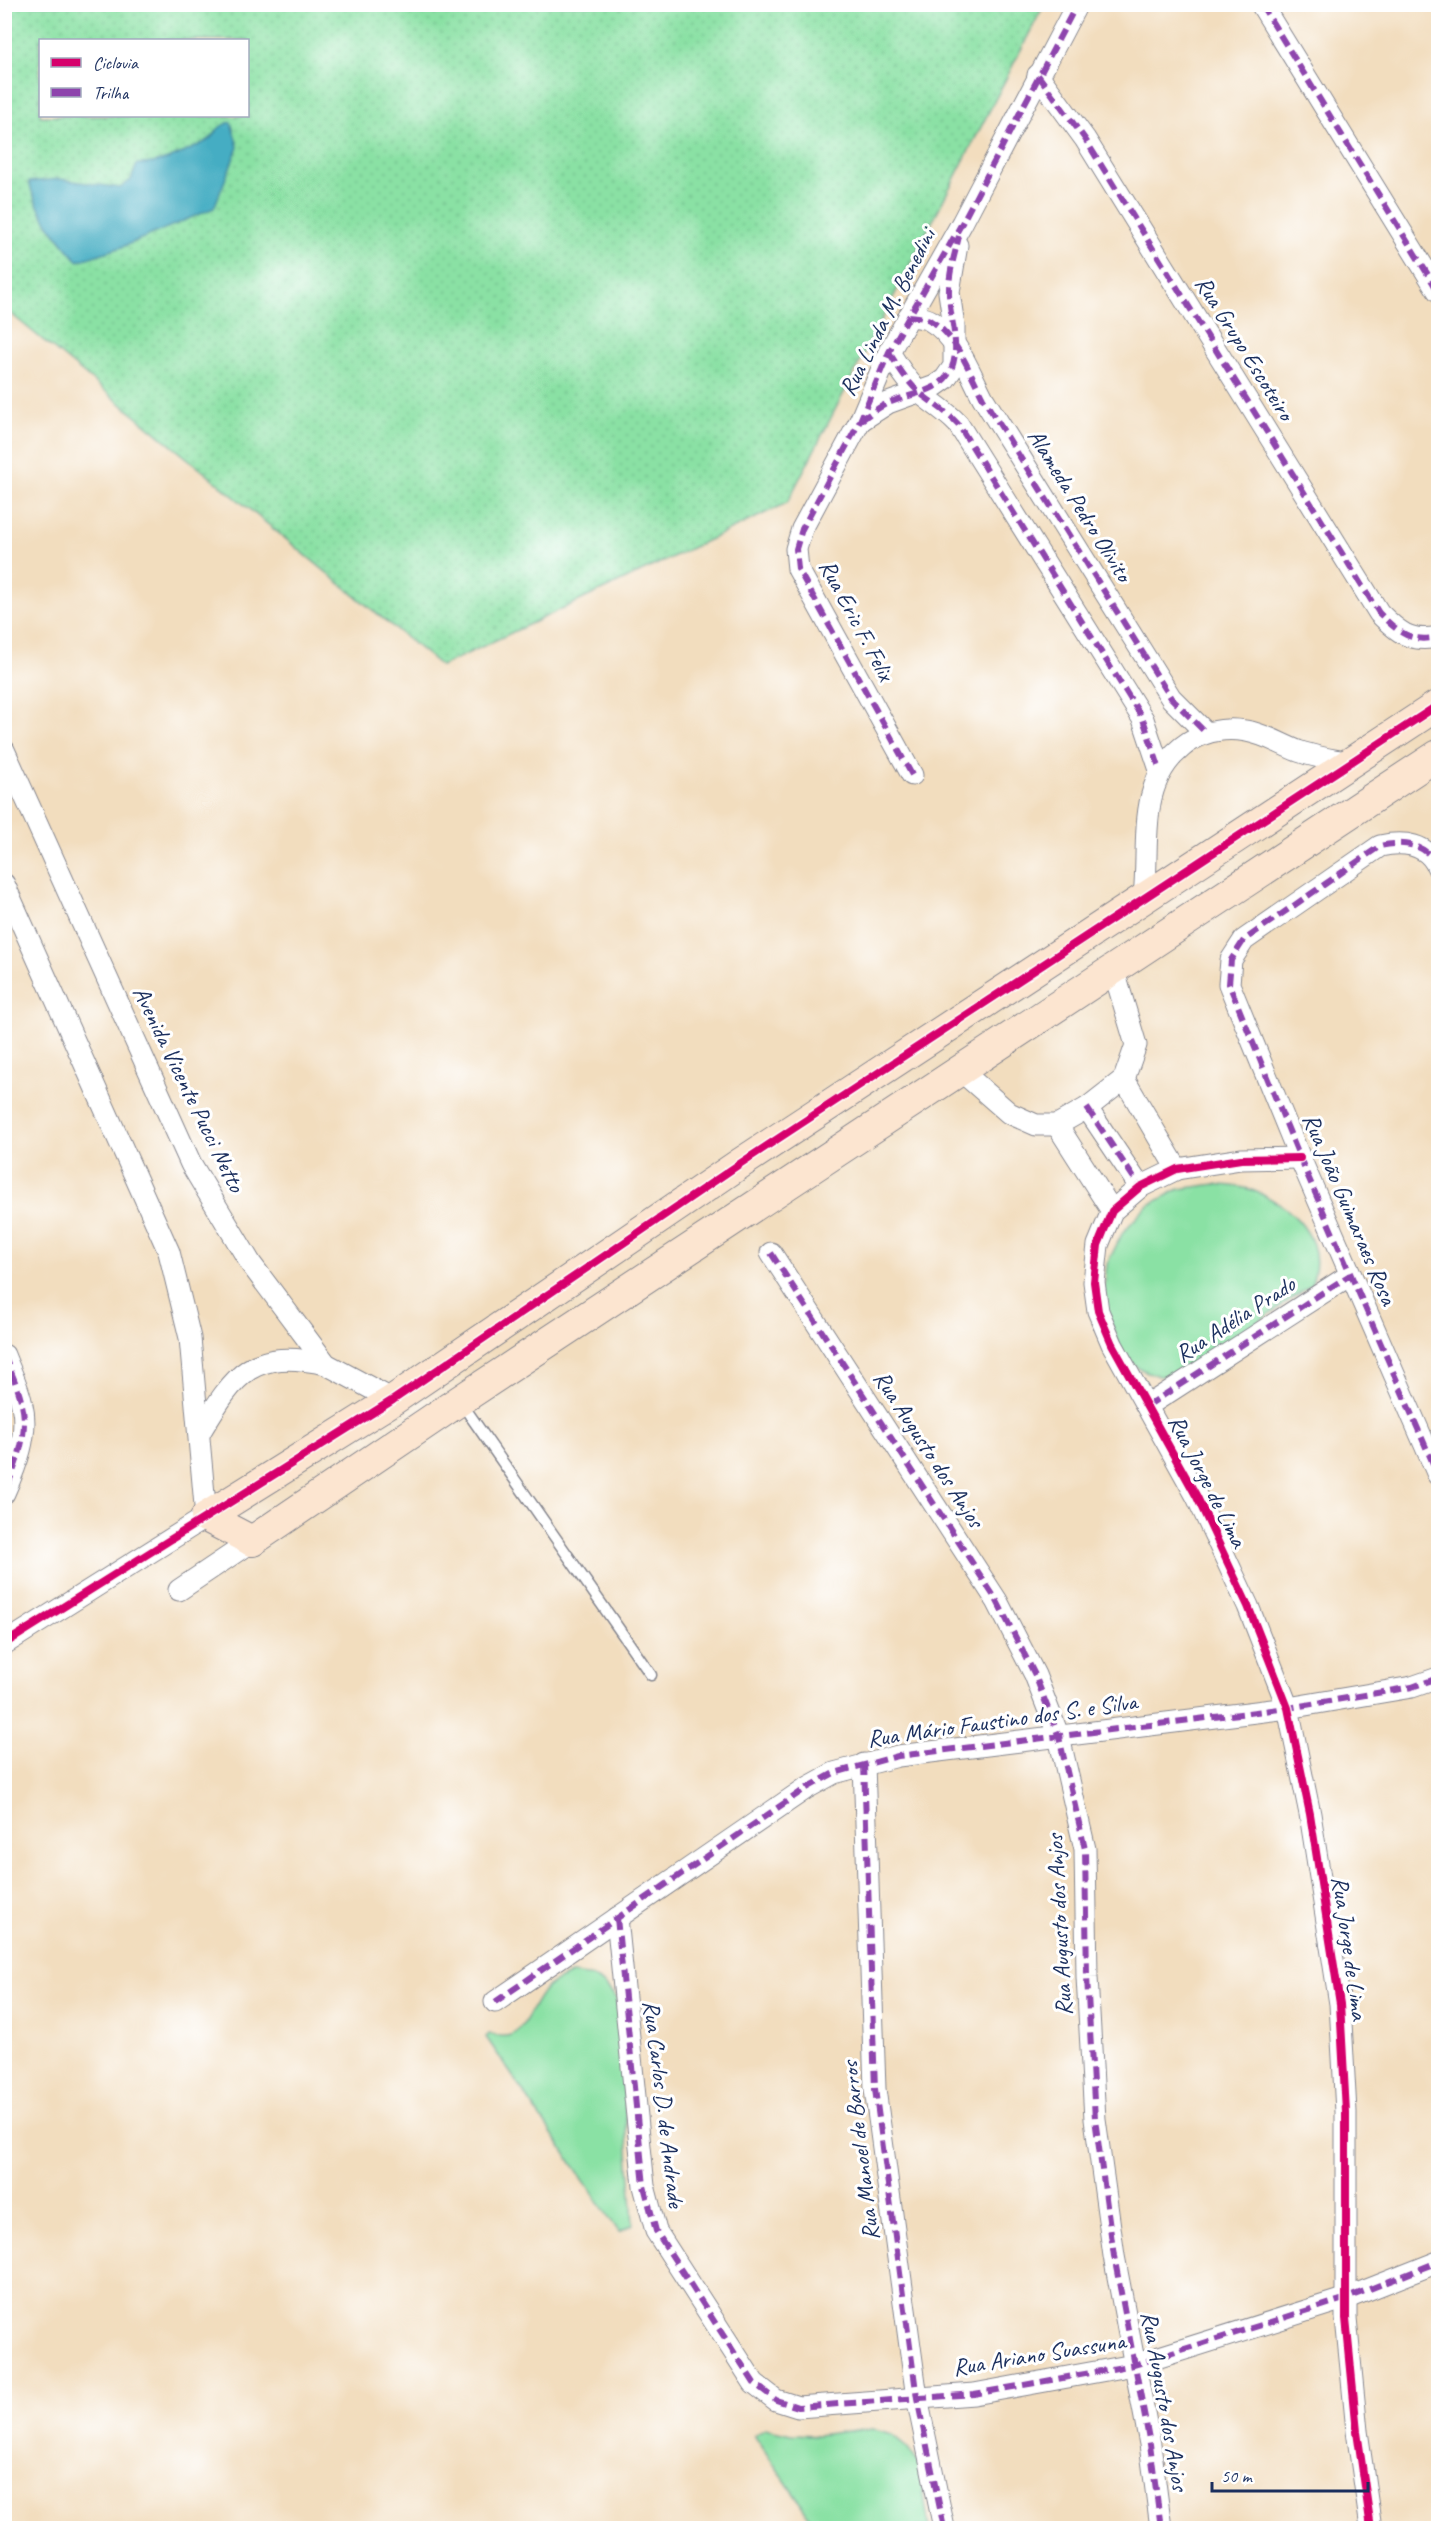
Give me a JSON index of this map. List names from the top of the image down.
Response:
{
  "streets": {
    "street": [
      "Rua Linda M. Benedini",
      "Rua Grupo Escoteiro",
      "Alameda Pedro Olivito",
      "Rua Eric F. Felix",
      "Avenida Vicente Pucci Netto",
      "Rua João Guimaraes Rosa",
      "Rua Adélia Prado",
      "Rua Augusto dos Anjos",
      "Rua Jorge de Lima",
      "Rua Mário Faustino dos S. e Silva",
      "Rua Carlos D. de Andrade",
      "Rua Manoel de Barros",
      "Rua Ariano Suassuna"
    ]
  },
  "crossings": [
    ["Rua Linda M. Benedini", "Rua Grupo Escoteiro"],
    ["Rua Linda M. Benedini", "Alameda Pedro Olivito"],
    ["Rua Linda M. Benedini", "Rua Eric F. Felix"],
    ["Rua João Guimaraes Rosa", "Rua Adélia Prado"],
    ["Rua Adélia Prado", "Rua Jorge de Lima"],
    ["Rua Augusto dos Anjos", "Rua Mário Faustino dos S. e Silva"],
    ["Rua Augusto dos Anjos", "Rua Ariano Suassuna"],
    ["Rua Jorge de Lima", "Rua Mário Faustino dos S. e Silva"],
    ["Rua Jorge de Lima", "Rua Ariano Suassuna"],
    ["Rua Mário Faustino dos S. e Silva", "Rua Carlos D. de Andrade"],
    ["Rua Mário Faustino dos S. e Silva", "Rua Manoel de Barros"],
    ["Rua Carlos D. de Andrade", "Rua Ariano Suassuna"],
    ["Rua Manoel de Barros", "Rua Ariano Suassuna"]
  ],
  "legend": ["Ciclovia", "Trilha"],
  "scale_bar": "50 m"
}
